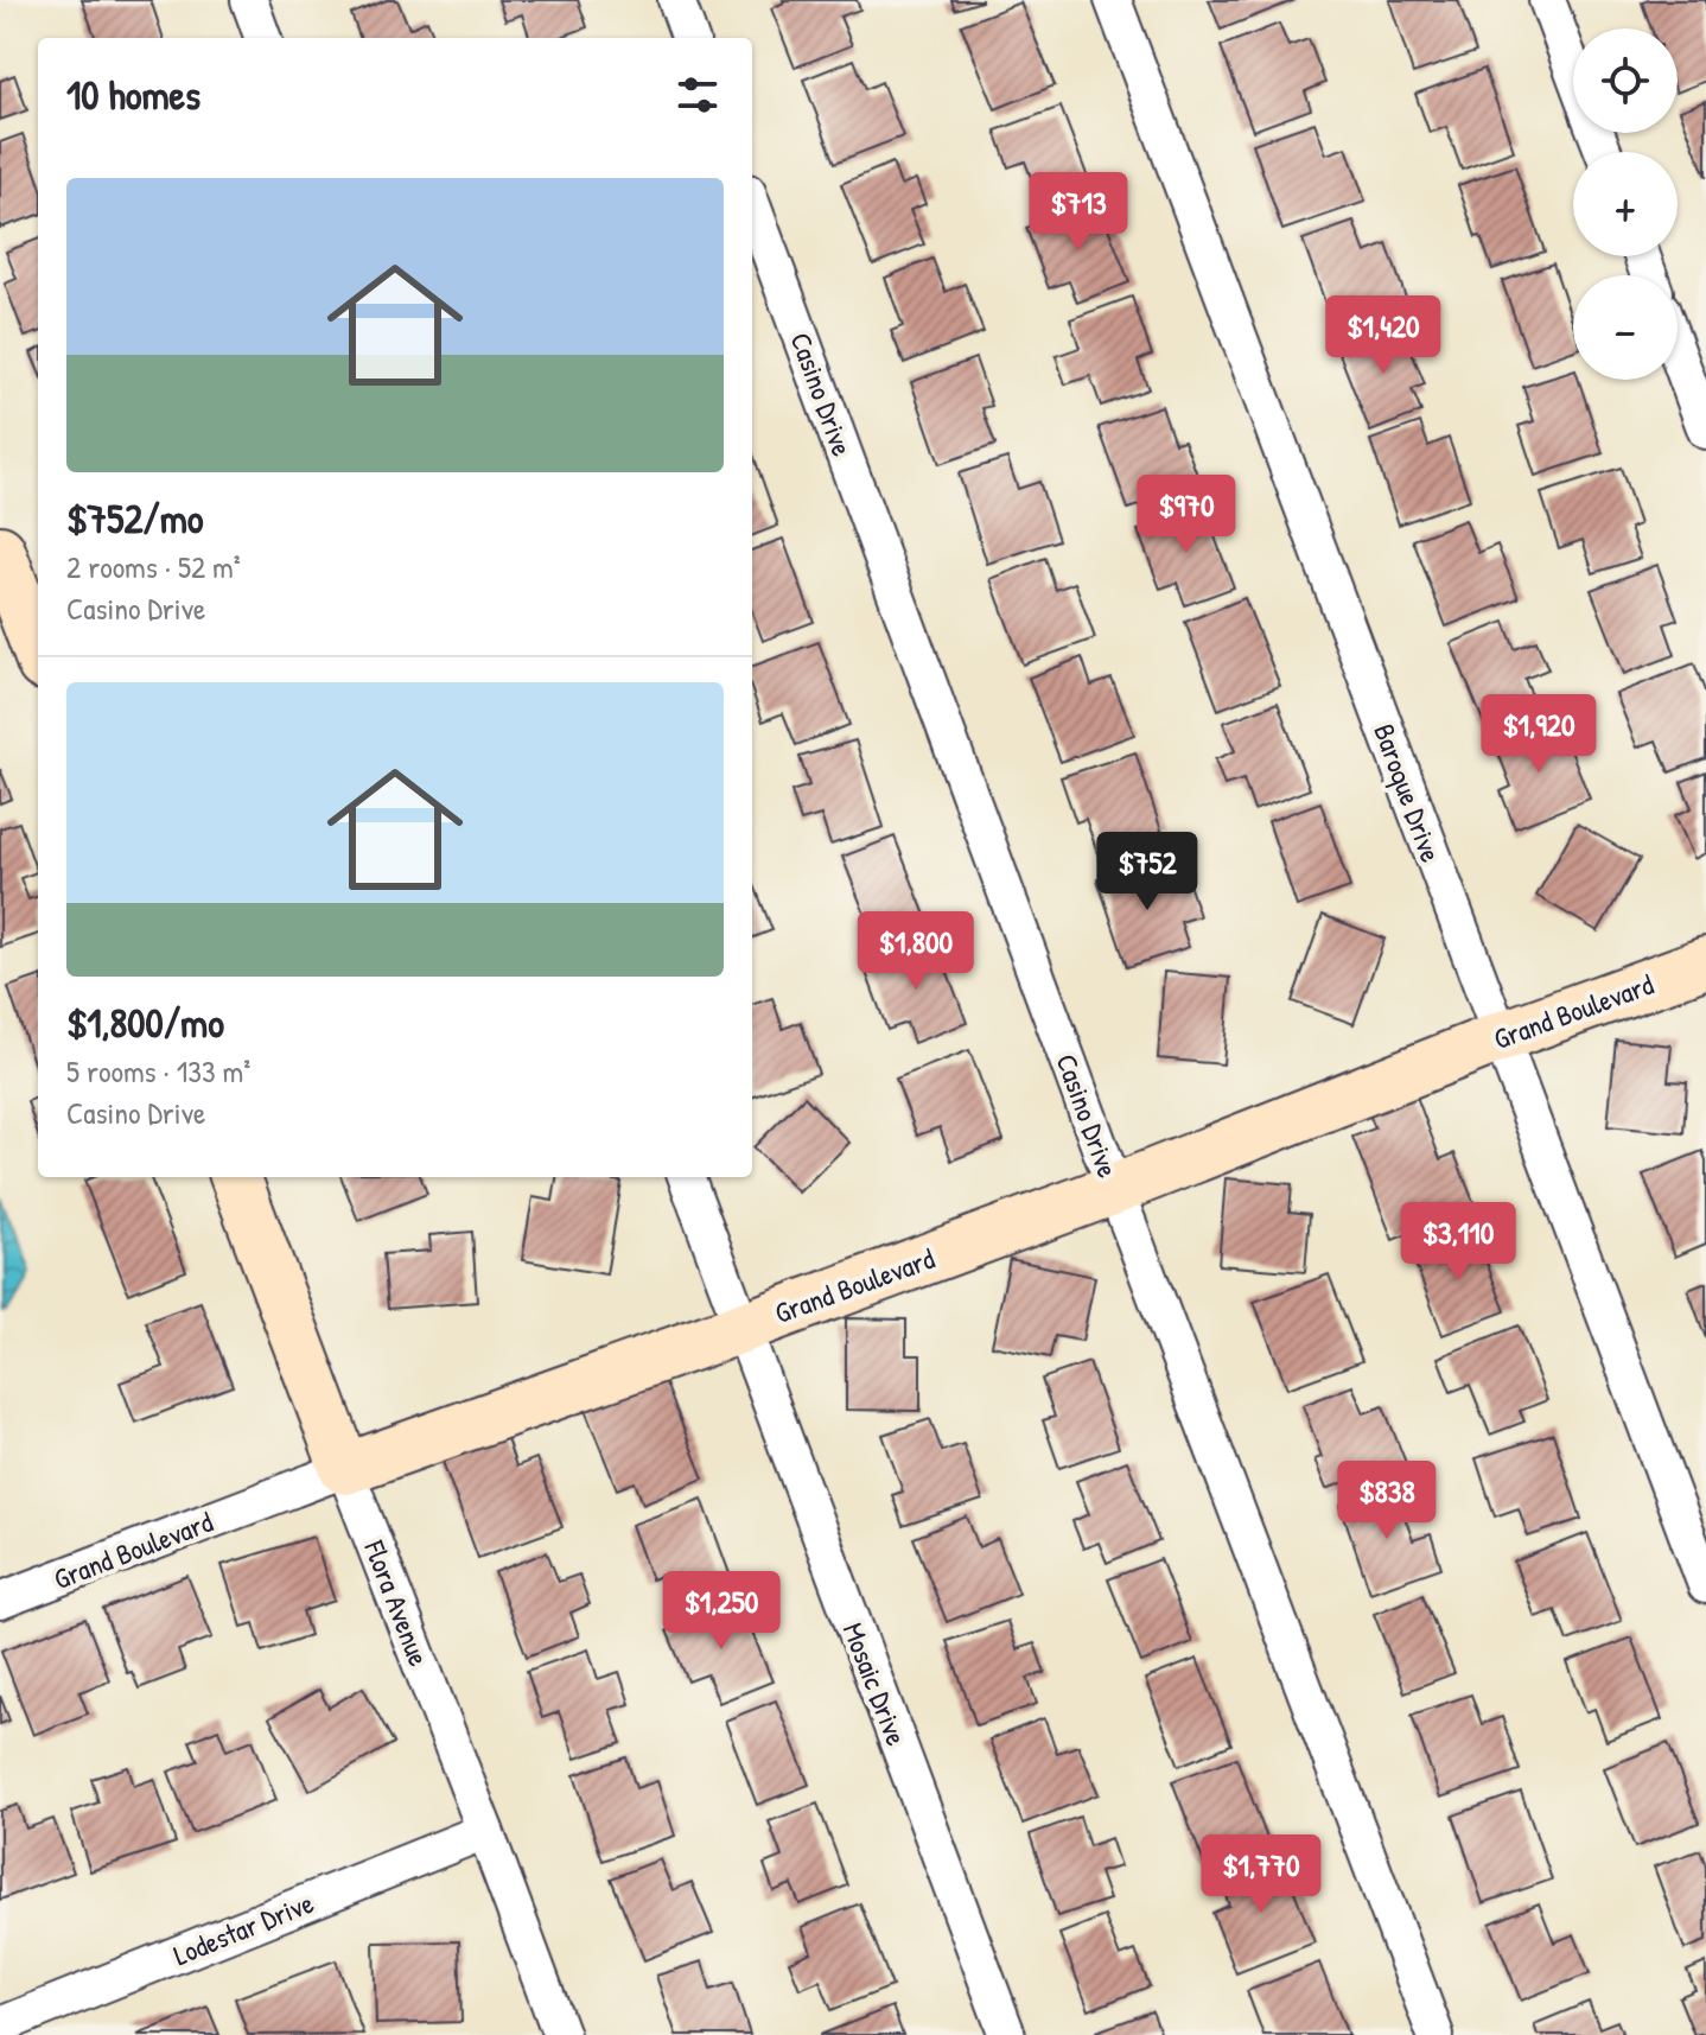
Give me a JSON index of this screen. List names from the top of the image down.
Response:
{
  "streets": {
    "street": [
      "Casino Drive",
      "Baroque Drive",
      "Grand Boulevard",
      "Flora Avenue",
      "Mosaic Drive",
      "Lodestar Drive"
    ]
  },
  "crossings": [
    ["Casino Drive", "Grand Boulevard"],
    ["Baroque Drive", "Grand Boulevard"],
    ["Grand Boulevard", "Flora Avenue"],
    ["Grand Boulevard", "Mosaic Drive"],
    ["Flora Avenue", "Lodestar Drive"]
  ],
  "page": {
    "map_buttons": ["+", "−"],
    "heading": "10 homes",
    "list": [
      {
        "name": "$752/mo",
        "note": "2 rooms · 52 m² · Casino Drive"
      },
      {
        "name": "$1,800/mo",
        "note": "5 rooms · 133 m² · Casino Drive"
      }
    ],
    "price": [
      "$713",
      "$1,420",
      "$970",
      "$1,920",
      "$752",
      "$1,800",
      "$3,110",
      "$838",
      "$1,250",
      "$1,770"
    ]
  }
}
